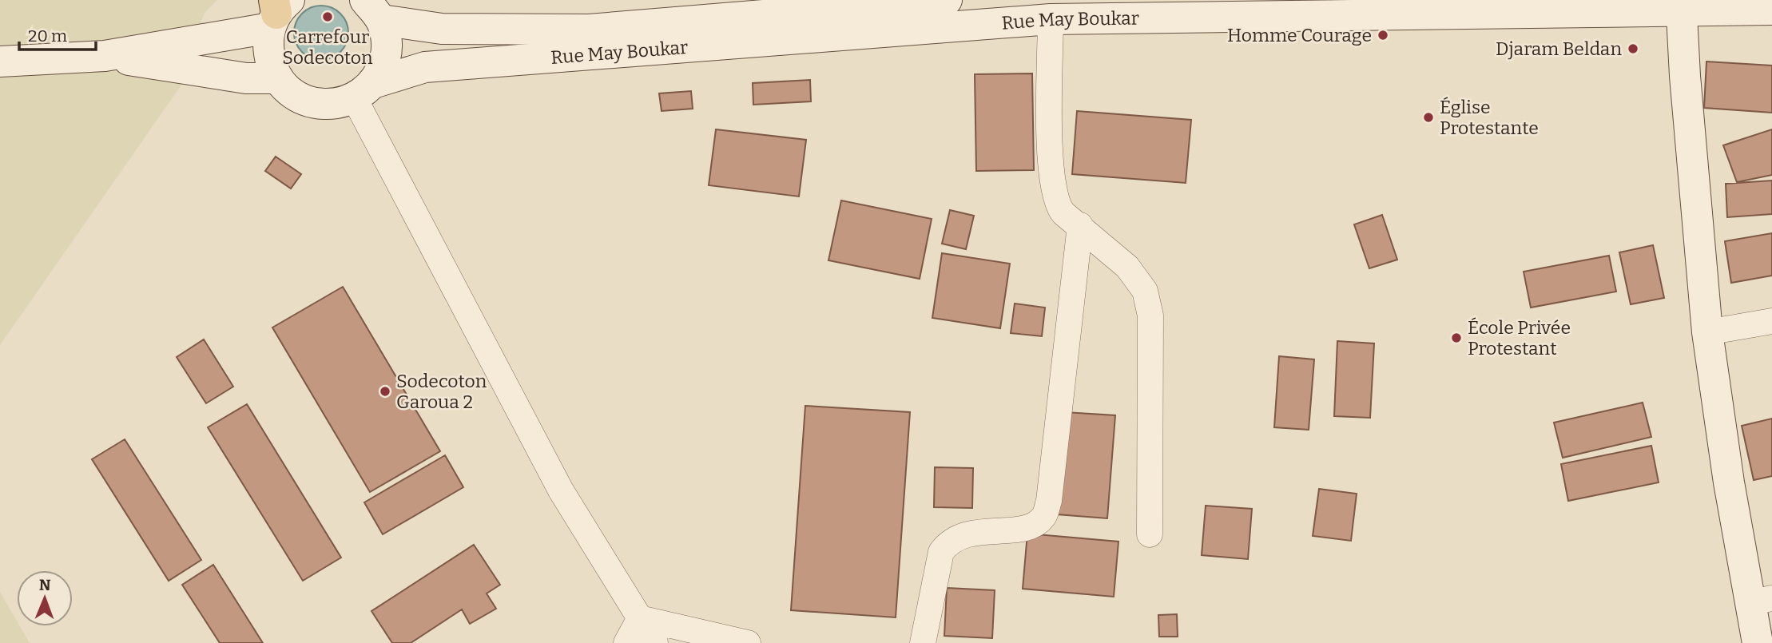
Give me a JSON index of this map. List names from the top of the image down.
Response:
{
  "streets": {
    "main road": ["Rue May Boukar"]
  },
  "places": [
    "Carrefour Sodecoton",
    "Homme Courage",
    "Djaram Beldan",
    "Église Protestante",
    "École Privée Protestant",
    "Sodecoton Garoua 2"
  ],
  "scale_bar": "20 m",
  "north": "top"
}
